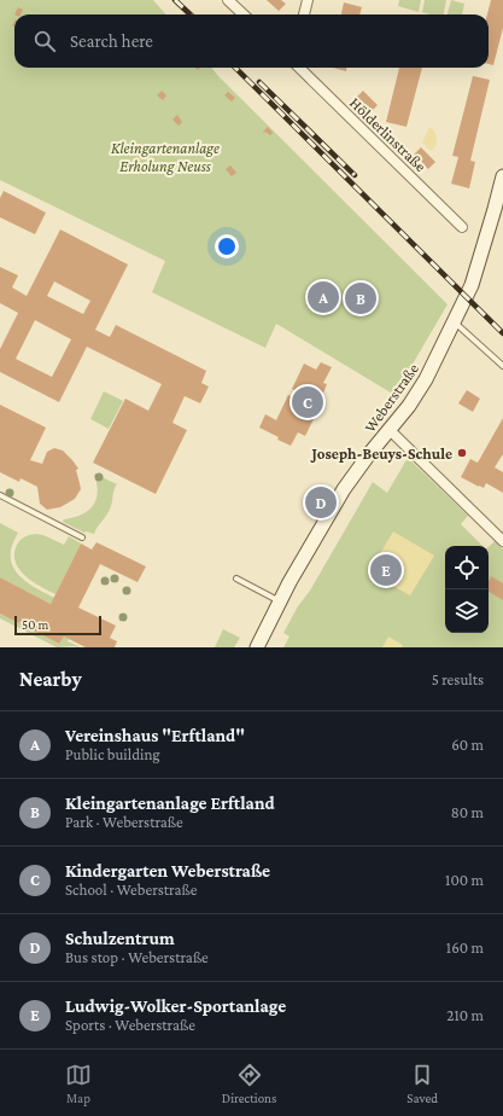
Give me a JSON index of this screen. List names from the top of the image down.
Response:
{
  "streets": {
    "main road": ["Weberstraße"],
    "street": ["Hölderlinstraße"]
  },
  "parks": ["Kleingartenanlage Erholung Neuss"],
  "places": ["Joseph-Beuys-Schule"],
  "scale_bar": "50 m",
  "page": {
    "search": "Search here",
    "pins": [
      "A",
      "B",
      "C",
      "D",
      "E"
    ],
    "scale": "50 m",
    "heading": ["Nearby", "5 results"],
    "list": [
      {
        "mark": "A",
        "name": "Vereinshaus \"Erftland\"",
        "note": "Public building",
        "value": "60 m"
      },
      {
        "mark": "B",
        "name": "Kleingartenanlage Erftland",
        "note": "Park · Weberstraße",
        "value": "80 m"
      },
      {
        "mark": "C",
        "name": "Kindergarten Weberstraße",
        "note": "School · Weberstraße",
        "value": "100 m"
      },
      {
        "mark": "D",
        "name": "Schulzentrum",
        "note": "Bus stop · Weberstraße",
        "value": "160 m"
      },
      {
        "mark": "E",
        "name": "Ludwig-Wolker-Sportanlage",
        "note": "Sports · Weberstraße",
        "value": "210 m"
      }
    ],
    "nav": ["Map", "Directions", "Saved"]
  }
}
